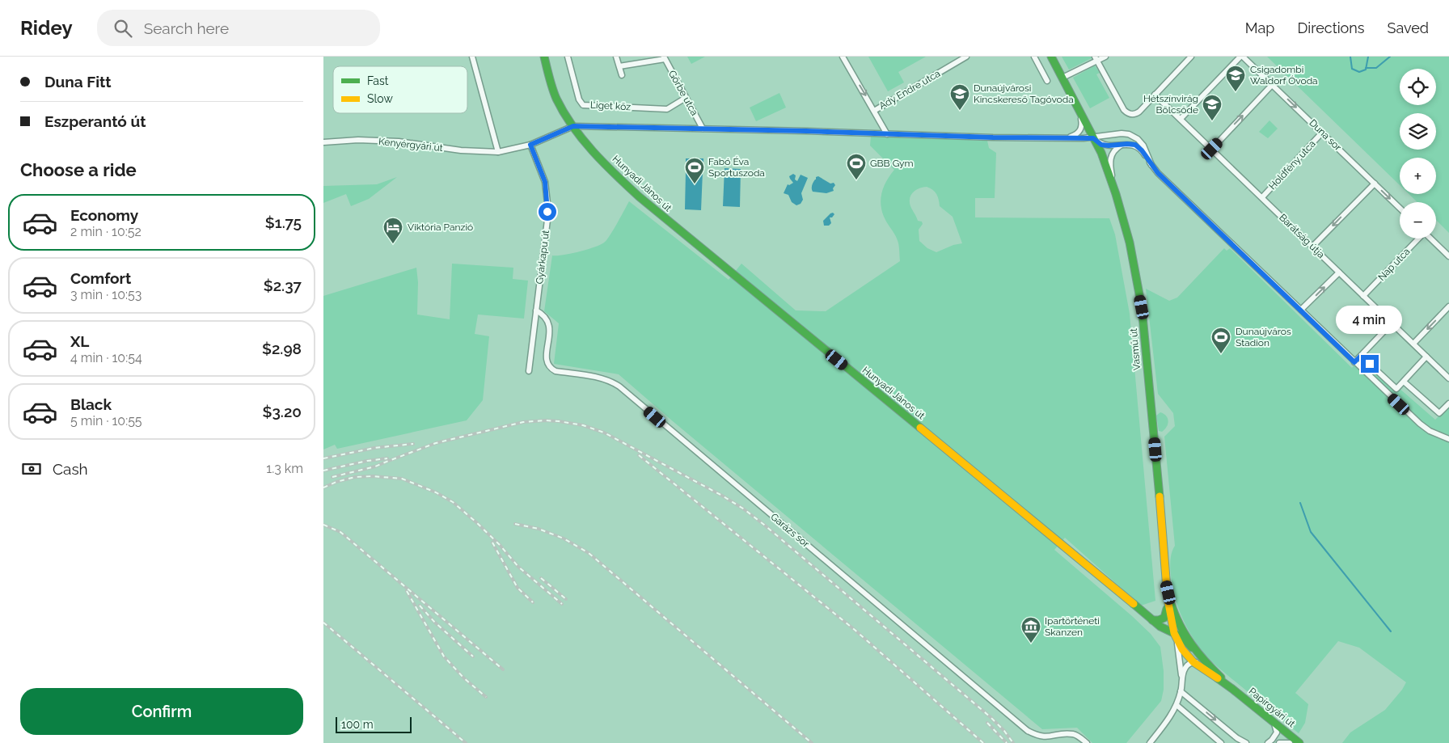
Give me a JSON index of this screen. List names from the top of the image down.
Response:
{
  "streets": {
    "street": [
      "Ady Endre utca",
      "Görbe utca",
      "Liget köz",
      "Duna sor",
      "Kenyérgyári út",
      "Holdfény utca",
      "Hunyadi János út",
      "Barátság útja",
      "Gyárkapu út",
      "Nap utca",
      "Vasmű út",
      "Garázs sor",
      "Papírgyári út"
    ]
  },
  "crossings": [
    ["Görbe utca", "Liget köz"],
    ["Duna sor", "Holdfény utca"],
    ["Kenyérgyári út", "Hunyadi János út"],
    ["Kenyérgyári út", "Gyárkapu út"],
    ["Holdfény utca", "Barátság útja"],
    ["Barátság útja", "Nap utca"],
    ["Gyárkapu út", "Garázs sor"]
  ],
  "one_way": ["Duna sor"],
  "places": {
    "school or university": ["Csigadombi Waldorf Óvoda", "Dunaújvárosi Kincskereső Tagóvoda", "Hétszínvirág Bölcsőde"],
    "sports": ["GBB Gym", "Fabó Éva Sportuszoda", "Dunaújváros Stadion"],
    "hotel": ["Viktória Panzió"],
    "museum": ["Ipartörténeti Skanzen"]
  },
  "legend": ["Fast", "Slow"],
  "scale_bar": "100 m",
  "page": {
    "header": "Ridey",
    "search": "Search here",
    "nav": ["Map", "Directions", "Saved"],
    "banner": ["Duna Fitt", "Eszperantó út"],
    "map_buttons": ["+", "−"],
    "heading": "Choose a ride",
    "list": [
      {
        "name": "Economy",
        "note": "2 min · 10:52",
        "value": "$1.75"
      },
      {
        "name": "Comfort",
        "note": "3 min · 10:53",
        "value": "$2.37"
      },
      {
        "name": "XL",
        "note": "4 min · 10:54",
        "value": "$2.98"
      },
      {
        "name": "Black",
        "note": "5 min · 10:55",
        "value": "$3.20"
      }
    ],
    "bubble": "4 min",
    "pay": ["Cash", "1.3 km"],
    "buttons": "Confirm",
    "scale": "100 m"
  }
}
